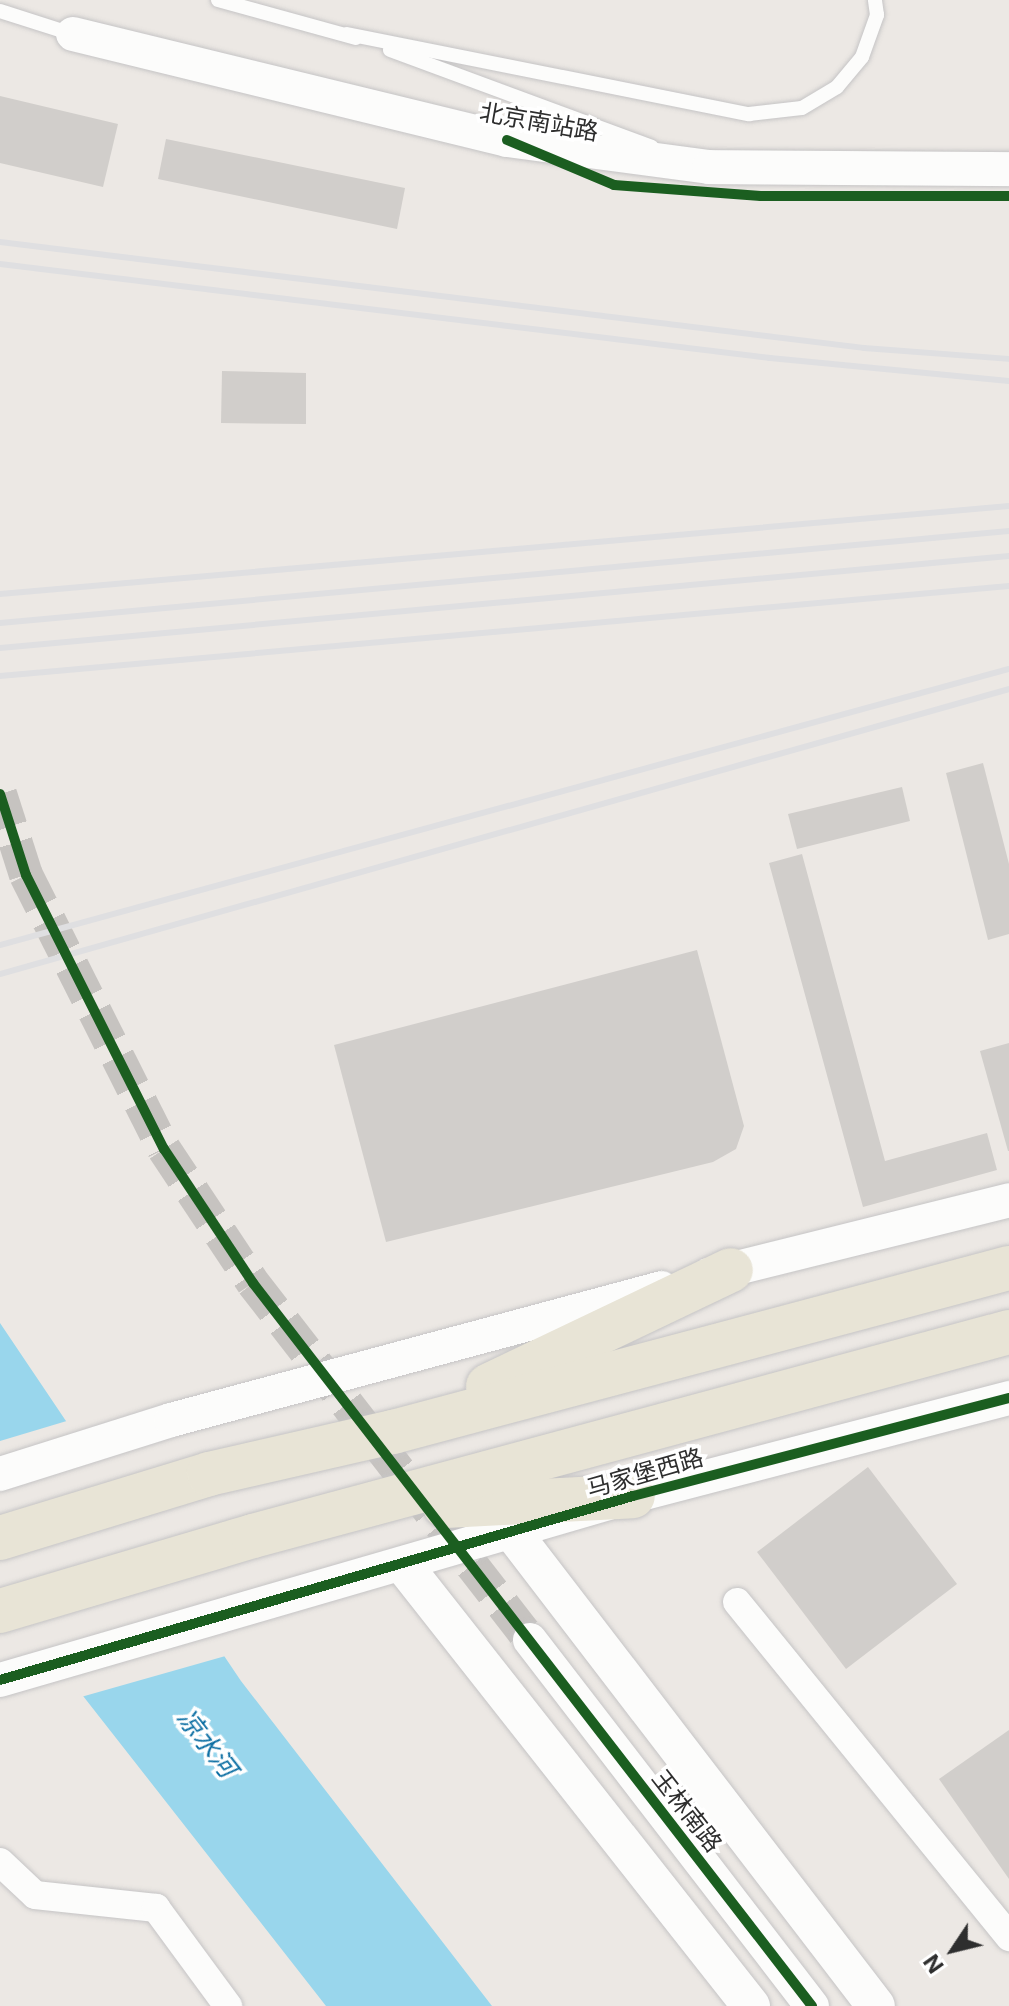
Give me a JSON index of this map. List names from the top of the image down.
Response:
{
  "streets": {
    "main road": ["马家堡西路", "玉林南路"],
    "street": ["北京南站路"]
  },
  "crossings": [
    ["马家堡西路", "玉林南路"]
  ],
  "water": ["凉水河"],
  "north": "bottom left"
}
